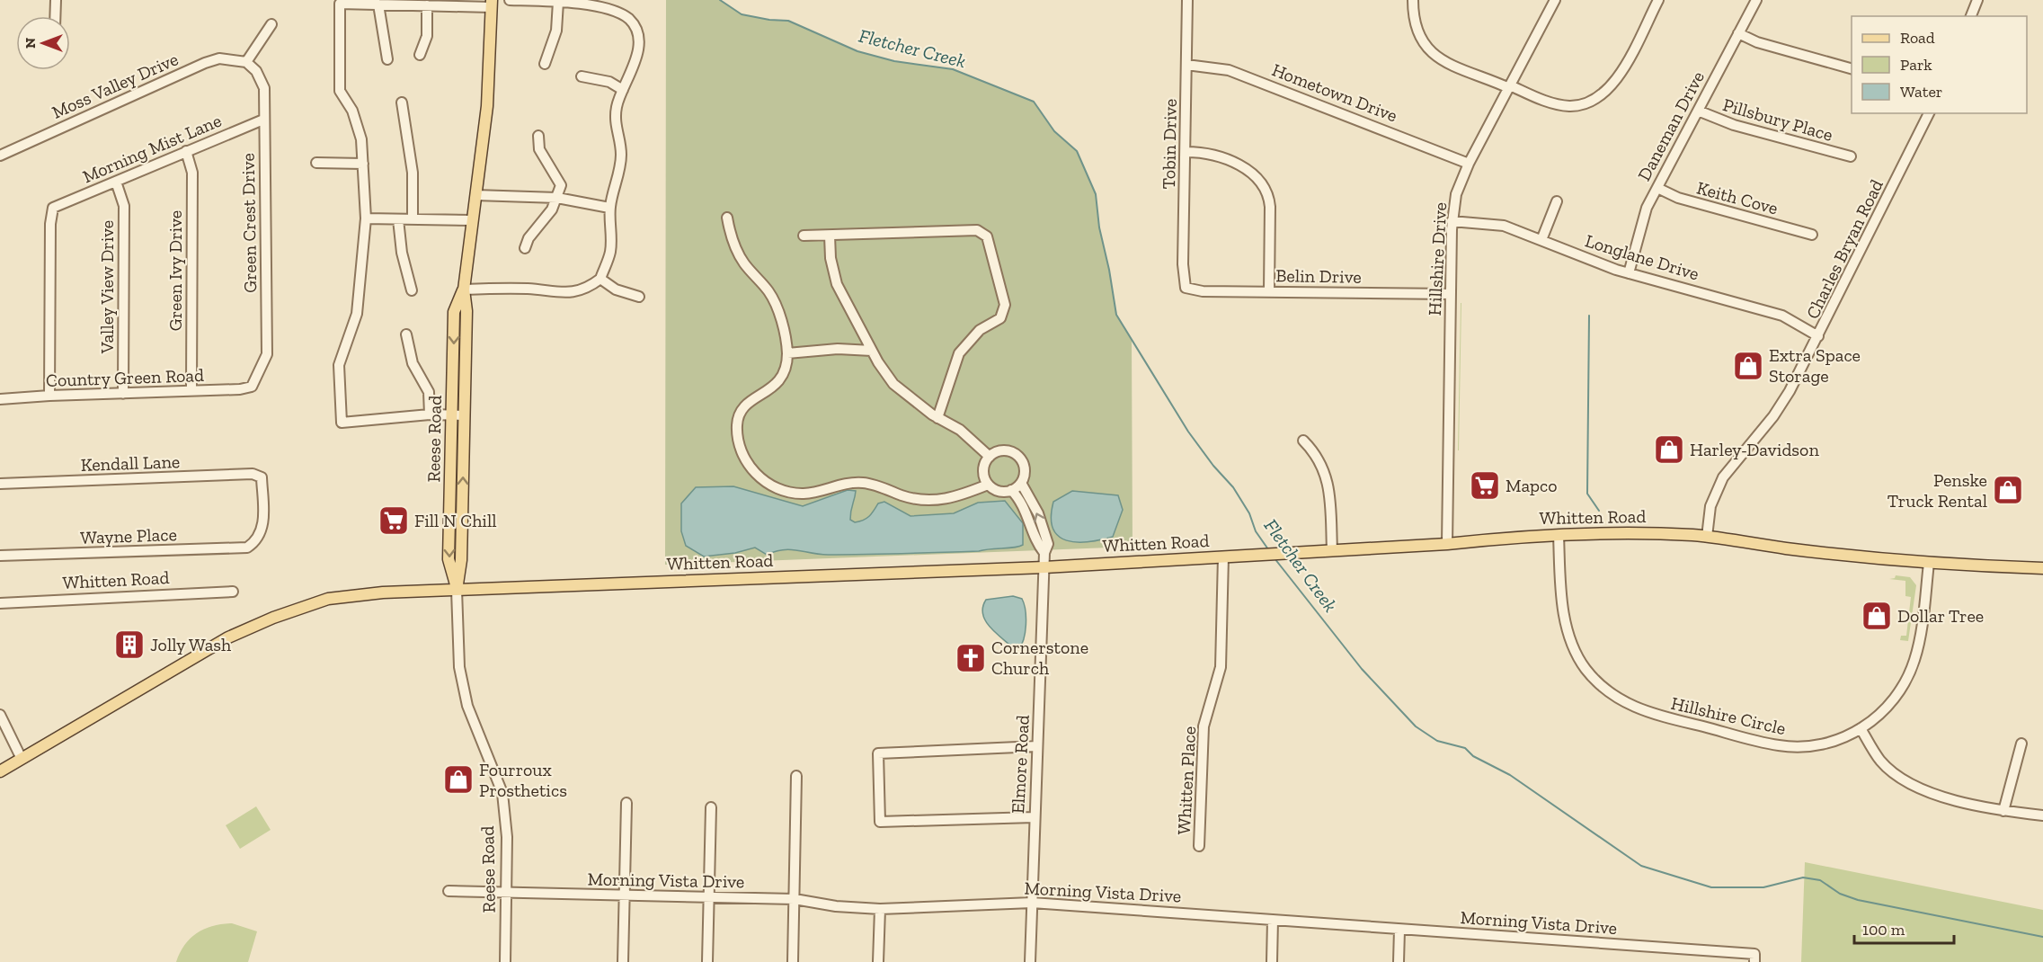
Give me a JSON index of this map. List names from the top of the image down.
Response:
{
  "streets": {
    "main road": ["Reese Road", "Whitten Road"],
    "street": [
      "Moss Valley Drive",
      "Hometown Drive",
      "Pillsbury Place",
      "Daneman Drive",
      "Tobin Drive",
      "Morning Mist Lane",
      "Keith Cove",
      "Green Crest Drive",
      "Charles Bryan Road",
      "Longlane Drive",
      "Hillshire Drive",
      "Green Ivy Drive",
      "Belin Drive",
      "Valley View Drive",
      "Country Green Road",
      "Kendall Lane",
      "Wayne Place",
      "Hillshire Circle",
      "Elmore Road",
      "Whitten Place",
      "Morning Vista Drive"
    ]
  },
  "crossings": [
    ["Moss Valley Drive", "Green Crest Drive"],
    ["Hometown Drive", "Tobin Drive"],
    ["Hometown Drive", "Hillshire Drive"],
    ["Pillsbury Place", "Daneman Drive"],
    ["Daneman Drive", "Keith Cove"],
    ["Daneman Drive", "Longlane Drive"],
    ["Tobin Drive", "Belin Drive"],
    ["Morning Mist Lane", "Green Crest Drive"],
    ["Morning Mist Lane", "Green Ivy Drive"],
    ["Morning Mist Lane", "Valley View Drive"],
    ["Morning Mist Lane", "Country Green Road"],
    ["Green Crest Drive", "Country Green Road"],
    ["Charles Bryan Road", "Longlane Drive"],
    ["Charles Bryan Road", "Whitten Road"],
    ["Longlane Drive", "Hillshire Drive"],
    ["Hillshire Drive", "Belin Drive"],
    ["Hillshire Drive", "Whitten Road"],
    ["Green Ivy Drive", "Country Green Road"],
    ["Valley View Drive", "Country Green Road"],
    ["Reese Road", "Whitten Road"],
    ["Reese Road", "Morning Vista Drive"],
    ["Kendall Lane", "Wayne Place"],
    ["Whitten Road", "Hillshire Circle"],
    ["Whitten Road", "Elmore Road"],
    ["Whitten Road", "Whitten Place"],
    ["Elmore Road", "Morning Vista Drive"]
  ],
  "water": ["Fletcher Creek"],
  "places": {
    "shop": [
      "Extra Space Storage",
      "Harley-Davidson",
      "Penske Truck Rental",
      "Dollar Tree",
      "Fourroux Prosthetics"
    ],
    "supermarket": ["Mapco", "Fill N Chill"],
    "building": ["Jolly Wash"],
    "church": ["Cornerstone Church"]
  },
  "legend": ["Road", "Park", "Water"],
  "scale_bar": "100 m",
  "north": "left"
}
